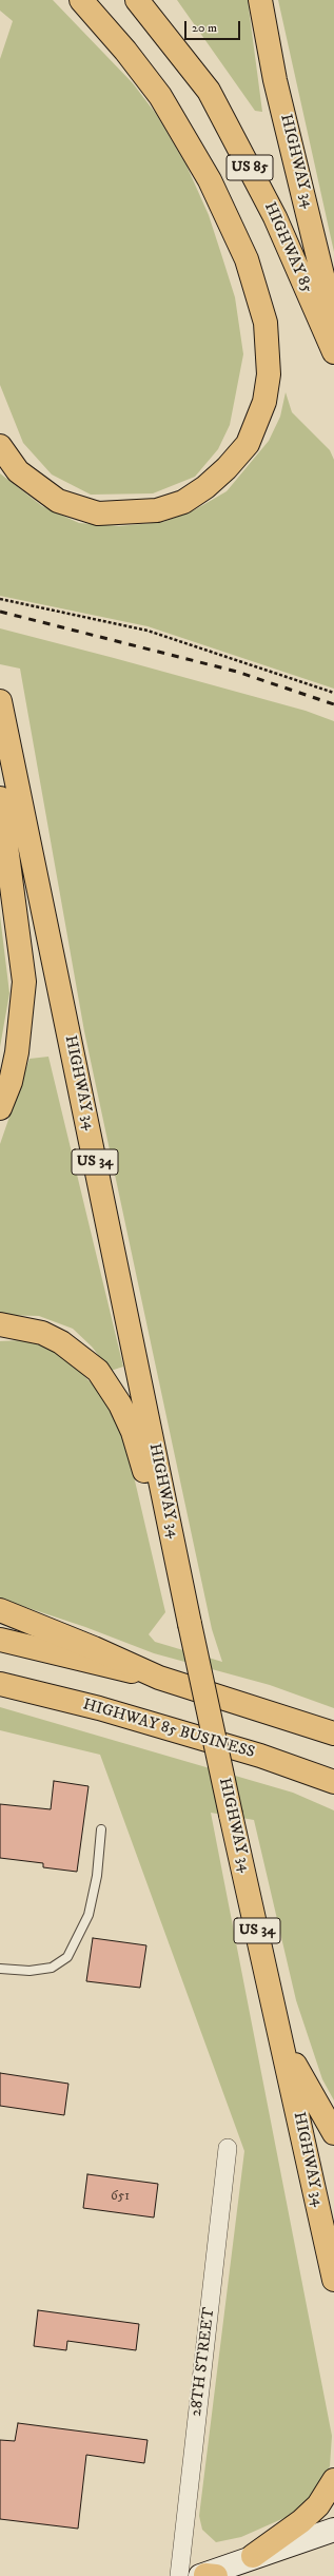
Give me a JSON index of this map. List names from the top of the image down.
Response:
{
  "streets": {
    "main road": [
      "HIGHWAY 34",
      "US 85",
      "HIGHWAY 85",
      "US 34",
      "HIGHWAY 85 BUSINESS"
    ],
    "street": ["28TH STREET"]
  },
  "house_numbers": ["651"],
  "scale_bar": "20 m"
}
